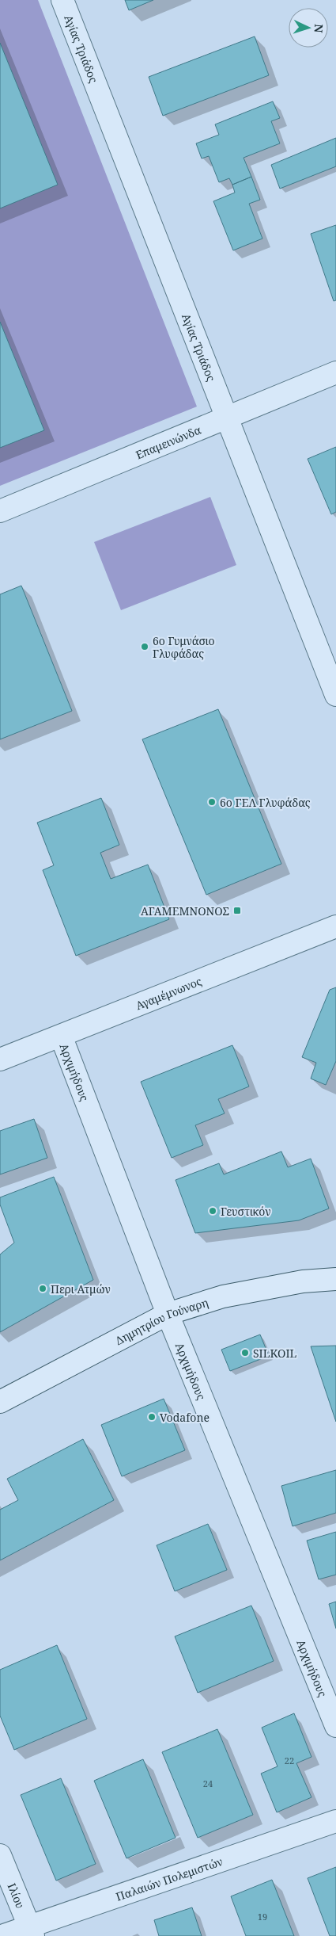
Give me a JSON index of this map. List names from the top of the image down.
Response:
{
  "streets": {
    "street": [
      "Αγίας Τριάδος",
      "Επαμεινώνδα",
      "Αγαμέμνωνος",
      "Αρχιμήδους",
      "Δημητρίου Γούναρη",
      "Παλαιών Πολεμιστών",
      "Ιλίου"
    ]
  },
  "crossings": [
    ["Αγίας Τριάδος", "Επαμεινώνδα"],
    ["Αγαμέμνωνος", "Αρχιμήδους"],
    ["Αρχιμήδους", "Δημητρίου Γούναρη"],
    ["Παλαιών Πολεμιστών", "Ιλίου"]
  ],
  "places": {
    "other": [
      "6ο Γυμνάσιο Γλυφάδας",
      "6ο ΓΕΛ Γλυφάδας",
      "Γευστικόν",
      "Περι Ατμών",
      "SILKOIL",
      "Vodafone"
    ],
    "transit": ["ΑΓΑΜΕΜΝΟΝΟΣ"]
  },
  "house_numbers": ["22", "24", "19"],
  "north": "right"
}
